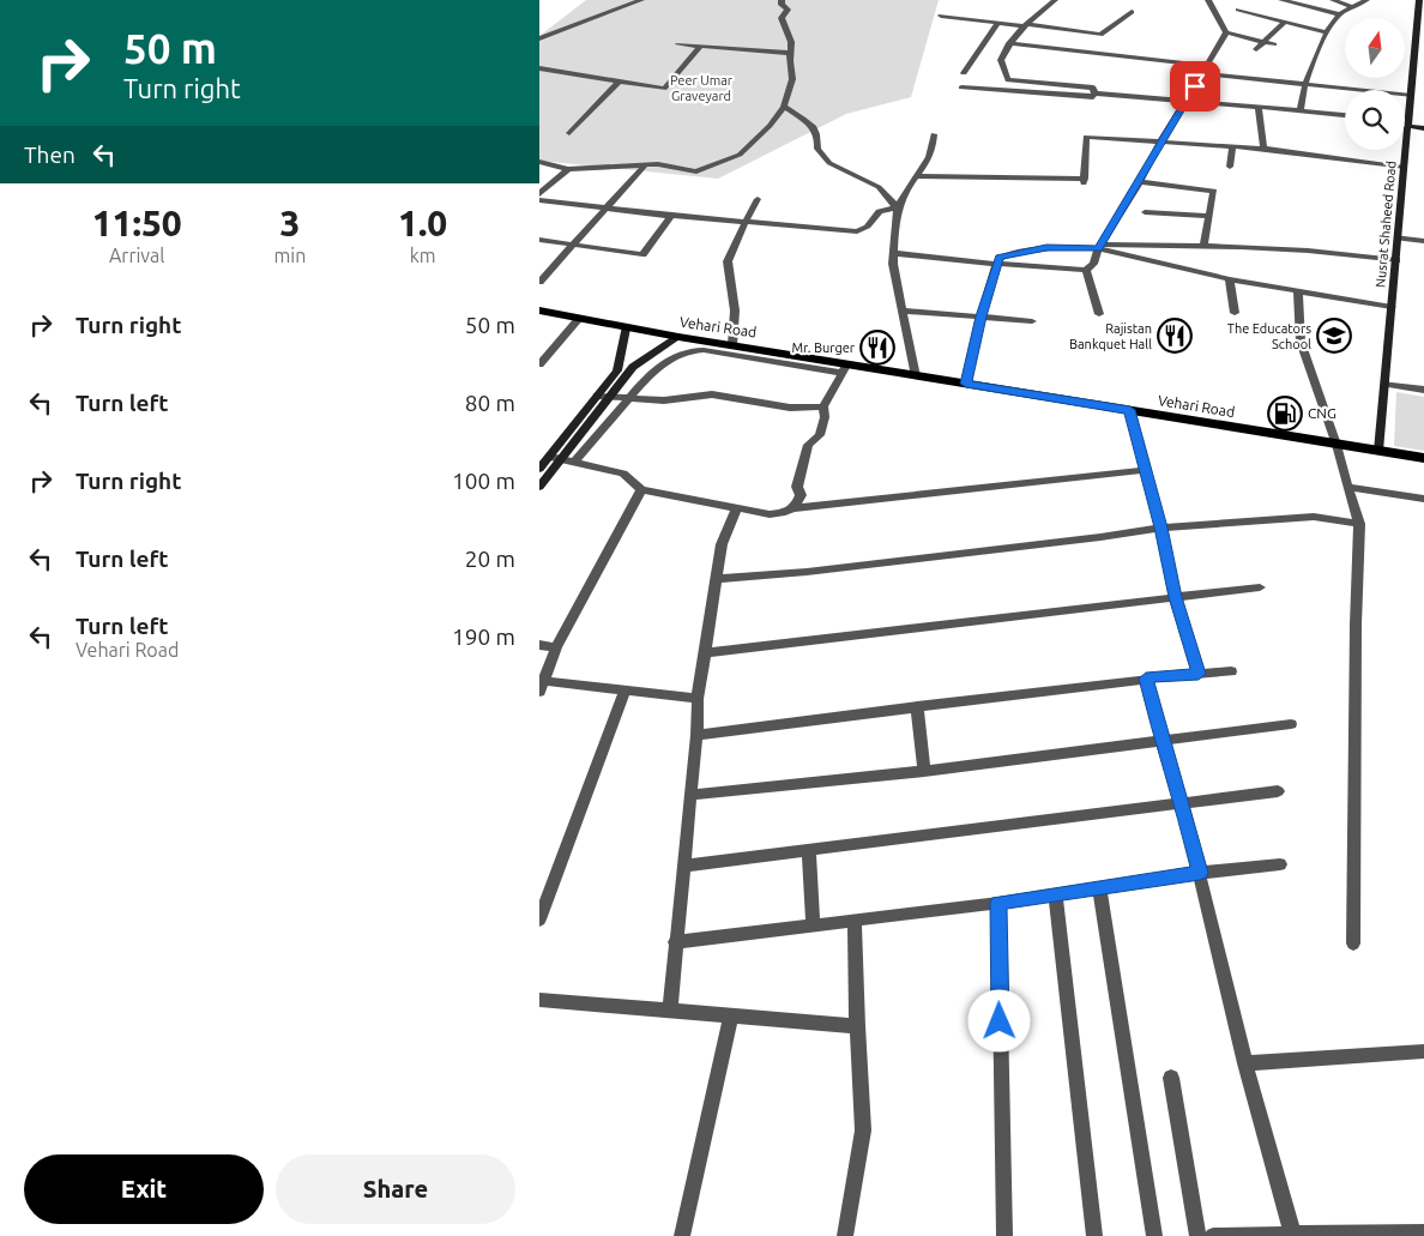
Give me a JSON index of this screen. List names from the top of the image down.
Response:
{
  "streets": {
    "main road": ["Vehari Road"],
    "street": ["Nusrat Shaheed Road"]
  },
  "crossings": [
    ["Nusrat Shaheed Road", "Vehari Road"]
  ],
  "parks": ["Peer Umar Graveyard"],
  "places": {
    "restaurant": ["Rajistan Bankquet Hall", "Mr. Burger"],
    "school or university": ["The Educators School"],
    "fuel station": ["CNG"]
  },
  "north": "top",
  "page": {
    "turn": ["50 m", "Turn right"],
    "then": "Then",
    "eta": [
      "11:50",
      "Arrival",
      "3",
      "min",
      "1.0",
      "km"
    ],
    "list": [
      {
        "name": "Turn right",
        "value": "50 m"
      },
      {
        "name": "Turn left",
        "value": "80 m"
      },
      {
        "name": "Turn right",
        "value": "100 m"
      },
      {
        "name": "Turn left",
        "value": "20 m"
      },
      {
        "name": "Turn left",
        "note": "Vehari Road",
        "value": "190 m"
      }
    ],
    "buttons": ["Exit", "Share"]
  }
}
